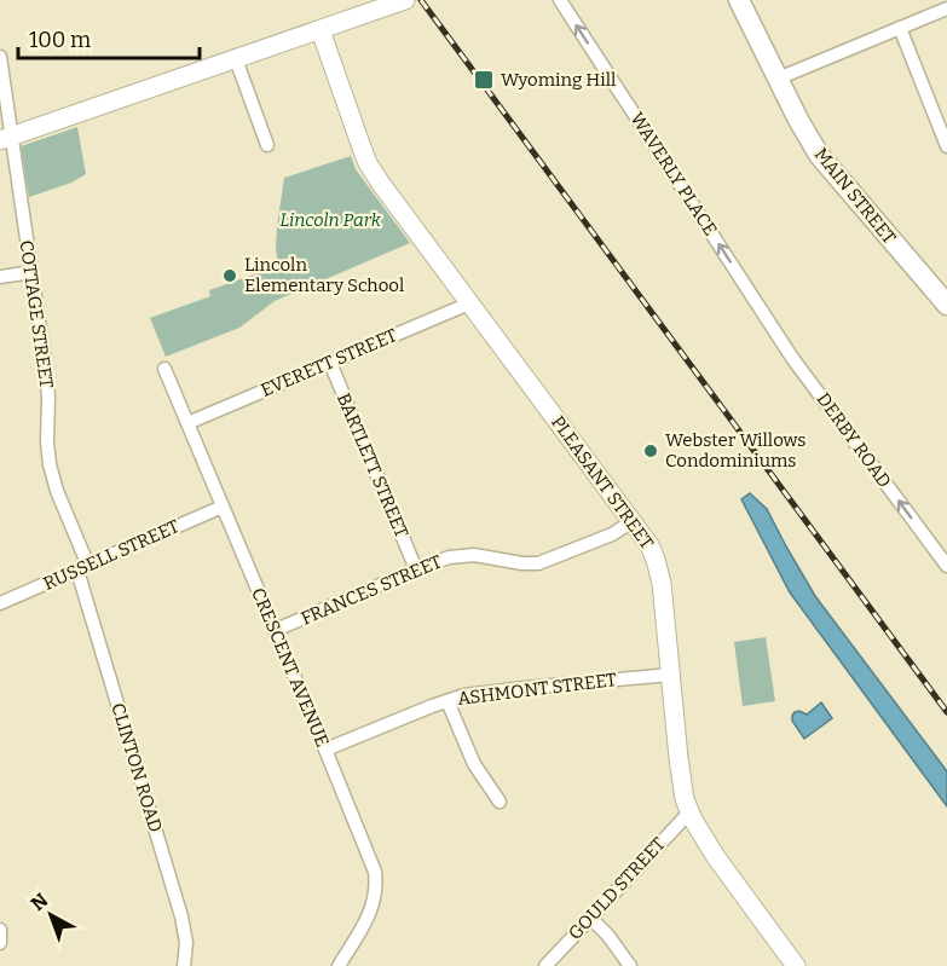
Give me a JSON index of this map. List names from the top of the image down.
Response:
{
  "streets": {
    "main road": ["MAIN STREET", "PLEASANT STREET"],
    "street": [
      "WAVERLY PLACE",
      "COTTAGE STREET",
      "EVERETT STREET",
      "DERBY ROAD",
      "BARTLETT STREET",
      "RUSSELL STREET",
      "FRANCES STREET",
      "CRESCENT AVENUE",
      "ASHMONT STREET",
      "CLINTON ROAD",
      "GOULD STREET"
    ]
  },
  "crossings": [
    ["WAVERLY PLACE", "DERBY ROAD"],
    ["COTTAGE STREET", "RUSSELL STREET"],
    ["COTTAGE STREET", "CLINTON ROAD"],
    ["EVERETT STREET", "BARTLETT STREET"],
    ["EVERETT STREET", "PLEASANT STREET"],
    ["EVERETT STREET", "CRESCENT AVENUE"],
    ["BARTLETT STREET", "FRANCES STREET"],
    ["PLEASANT STREET", "FRANCES STREET"],
    ["PLEASANT STREET", "ASHMONT STREET"],
    ["PLEASANT STREET", "GOULD STREET"],
    ["RUSSELL STREET", "CRESCENT AVENUE"],
    ["RUSSELL STREET", "CLINTON ROAD"],
    ["FRANCES STREET", "CRESCENT AVENUE"],
    ["CRESCENT AVENUE", "ASHMONT STREET"]
  ],
  "one_way": ["WAVERLY PLACE", "DERBY ROAD"],
  "parks": ["Lincoln Park"],
  "places": {
    "transit": ["Wyoming Hill"],
    "other": ["Lincoln Elementary School", "Webster Willows Condominiums"]
  },
  "scale_bar": "100 m",
  "north": "top left"
}
